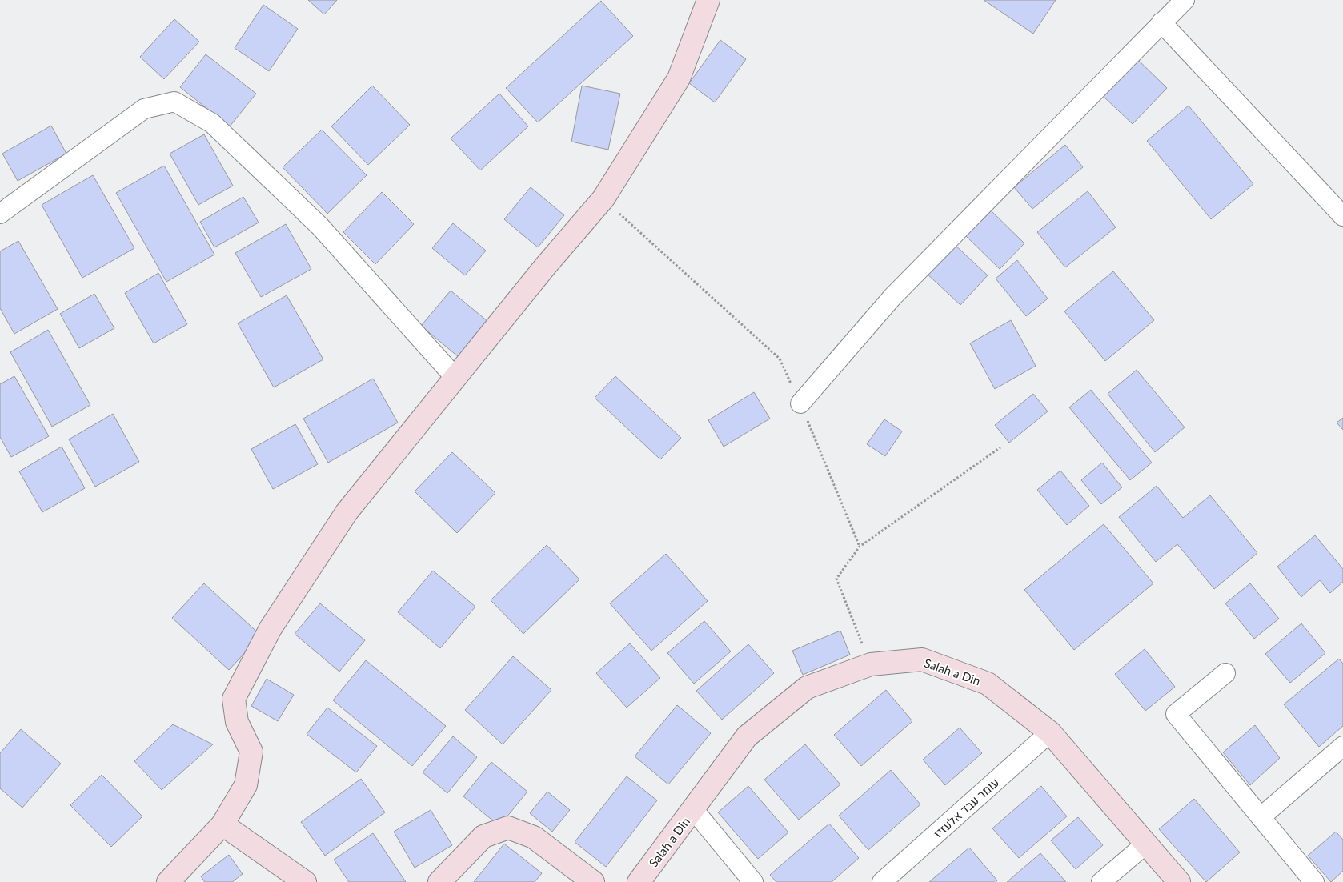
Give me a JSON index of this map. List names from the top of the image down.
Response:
{
  "streets": {
    "street": ["Salah a Din", "עומר עבד אלעזיז"]
  },
  "crossings": [
    ["Salah a Din", "עומר עבד אלעזיז"]
  ]
}
